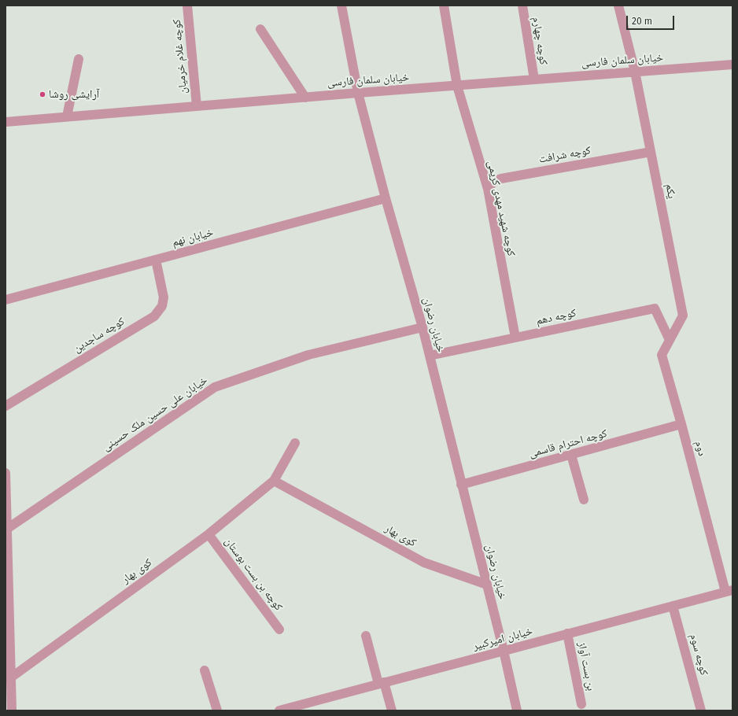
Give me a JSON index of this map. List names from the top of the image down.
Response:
{
  "streets": {
    "street": [
      "کوچه چهارم",
      "کوچه غلام خرمیان",
      "خیابان سلمان فارسی",
      "کوچه شرافت",
      "یکم",
      "کوچه شهید مهدی کریمی",
      "خیابان نهم",
      "کوچه دهم",
      "خیابان رضوان",
      "کوچه ساجدین",
      "خیابان علی حسین ملک حسینی",
      "کوچه احترام قاسمی",
      "دوم",
      "کوی بهار",
      "کوچه بن بست بوستان",
      "خیابان امیرکبیر",
      "کوچه سوم",
      "بن بست آواز"
    ]
  },
  "crossings": [
    ["کوچه چهارم", "خیابان سلمان فارسی"],
    ["کوچه غلام خرمیان", "خیابان سلمان فارسی"],
    ["خیابان سلمان فارسی", "یکم"],
    ["خیابان سلمان فارسی", "کوچه شهید مهدی کریمی"],
    ["خیابان سلمان فارسی", "خیابان رضوان"],
    ["کوچه شرافت", "یکم"],
    ["کوچه شرافت", "کوچه شهید مهدی کریمی"],
    ["یکم", "دوم"],
    ["کوچه شهید مهدی کریمی", "کوچه دهم"],
    ["خیابان نهم", "خیابان رضوان"],
    ["خیابان نهم", "کوچه ساجدین"],
    ["کوچه دهم", "خیابان رضوان"],
    ["کوچه دهم", "دوم"],
    ["خیابان رضوان", "خیابان علی حسین ملک حسینی"],
    ["خیابان رضوان", "کوچه احترام قاسمی"],
    ["خیابان رضوان", "کوی بهار"],
    ["خیابان رضوان", "خیابان امیرکبیر"],
    ["کوچه احترام قاسمی", "دوم"],
    ["دوم", "خیابان امیرکبیر"],
    ["کوی بهار", "کوچه بن بست بوستان"],
    ["خیابان امیرکبیر", "کوچه سوم"],
    ["خیابان امیرکبیر", "بن بست آواز"]
  ],
  "places": ["آرایشی روشا"],
  "scale_bar": "20 m"
}
